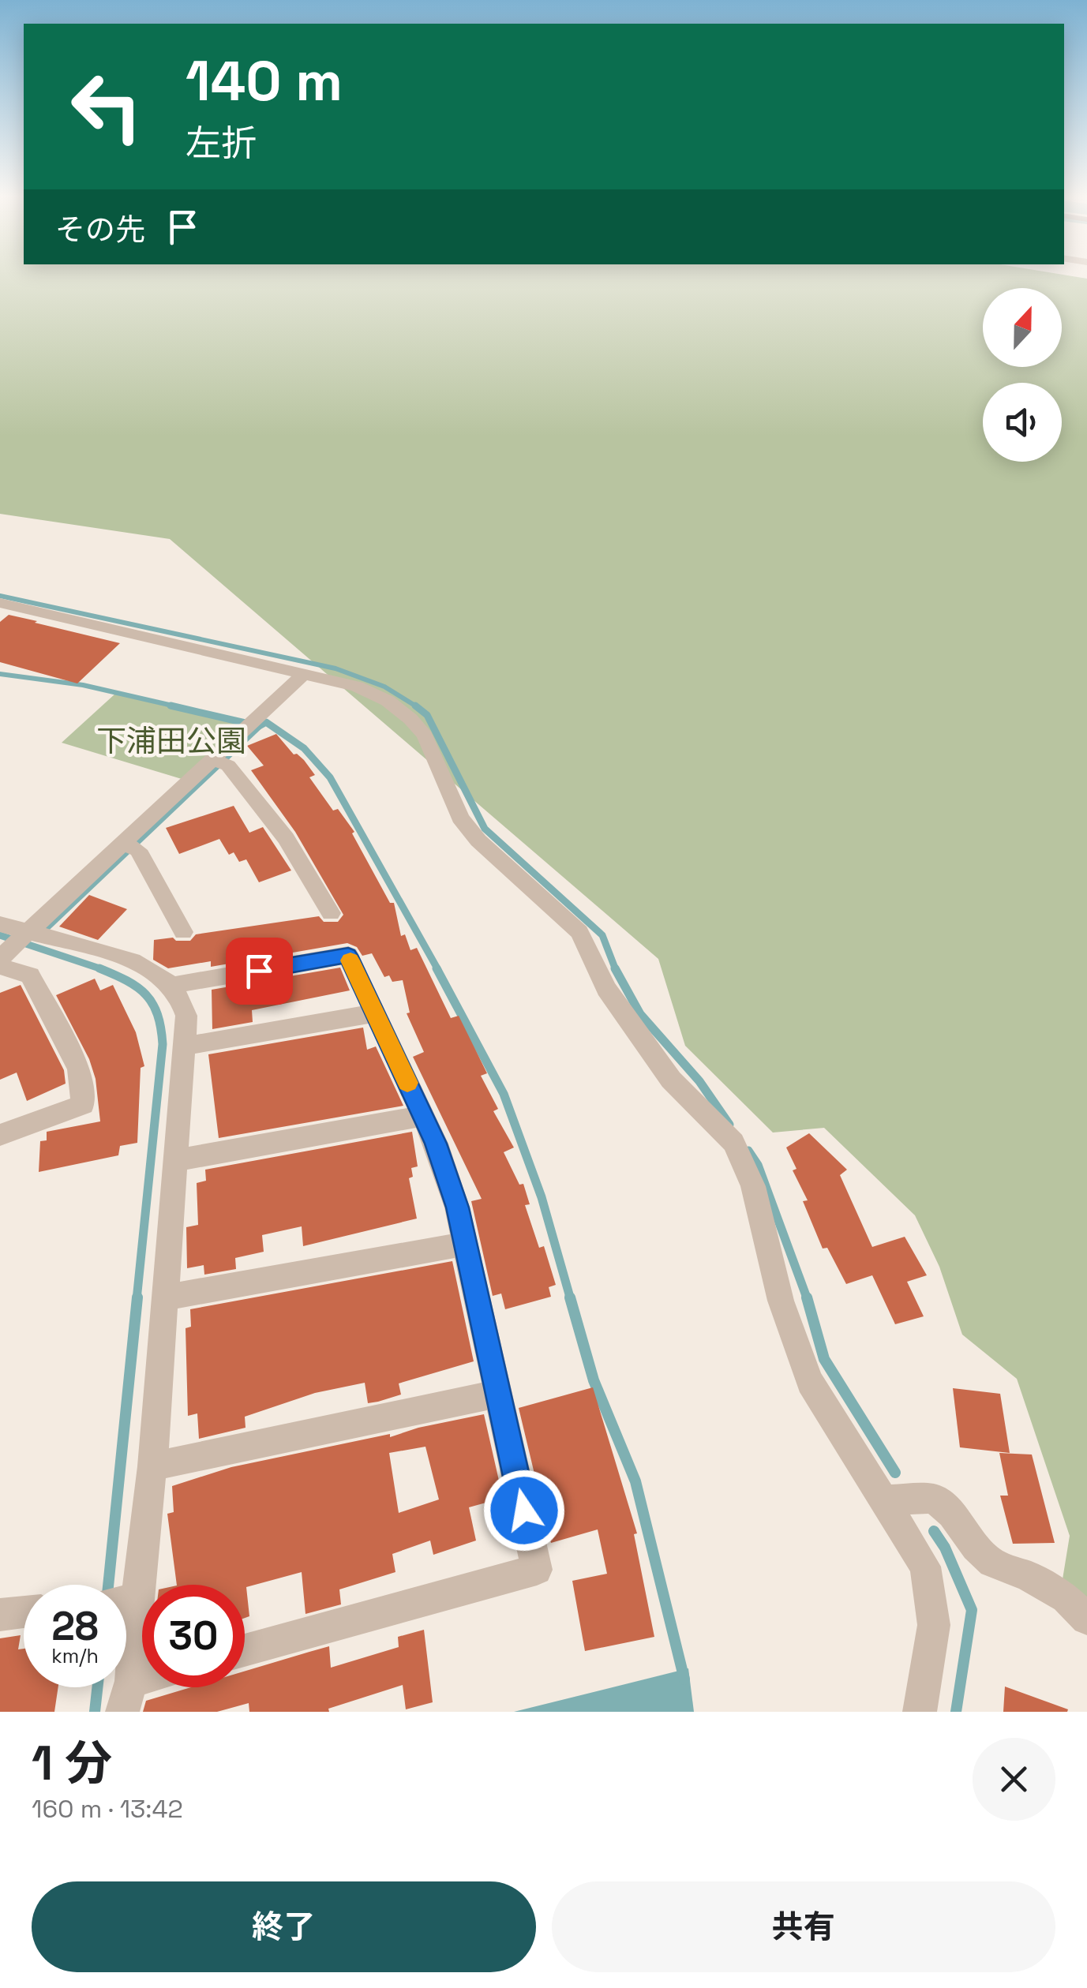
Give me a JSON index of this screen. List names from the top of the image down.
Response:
{
  "parks": ["下浦田公園"],
  "north": "top",
  "page": {
    "turn": ["140 m", "左折"],
    "then": "その先",
    "speed": "28 km/h",
    "limit": "30",
    "heading": ["1 分", "160 m · 13:42"],
    "buttons": ["終了", "共有"]
  }
}
